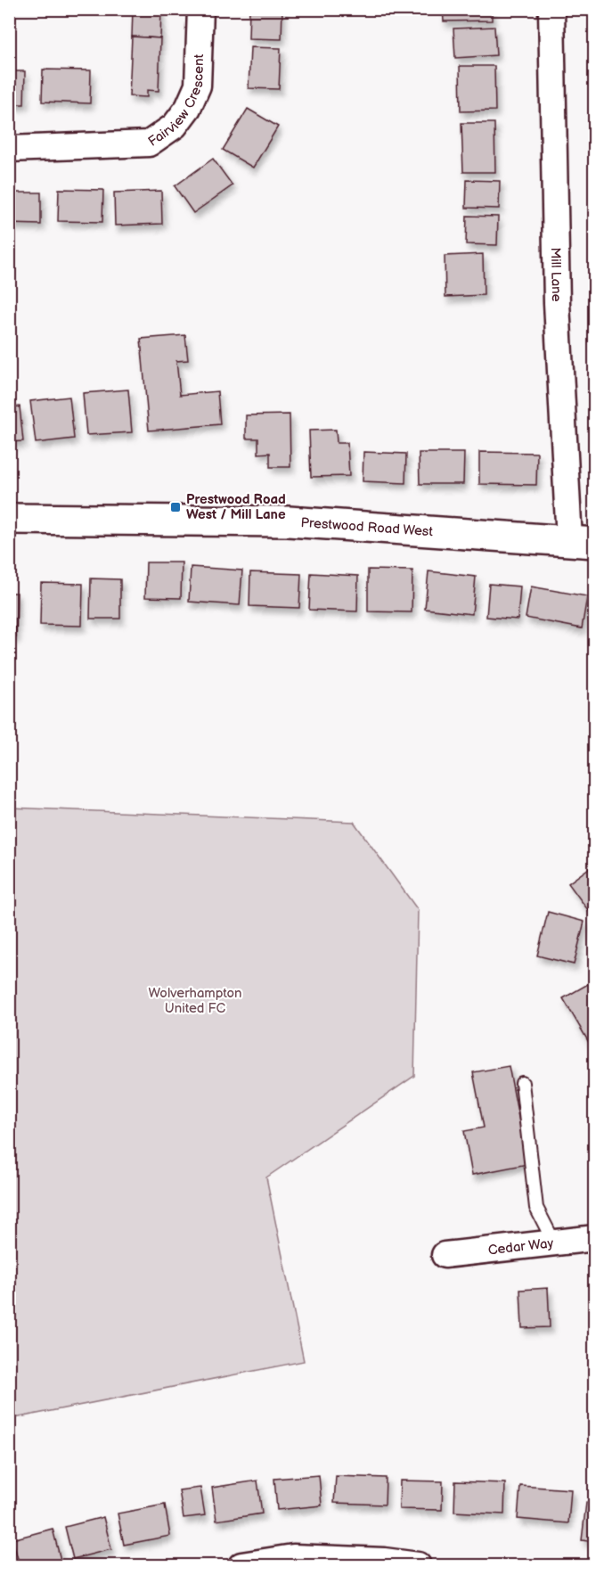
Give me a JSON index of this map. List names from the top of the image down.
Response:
{
  "streets": {
    "street": [
      "Fairview Crescent",
      "Mill Lane",
      "Prestwood Road West",
      "Cedar Way"
    ]
  },
  "crossings": [
    ["Mill Lane", "Prestwood Road West"]
  ],
  "parks": ["Wolverhampton United FC"],
  "places": {
    "transit": ["Prestwood Road West / Mill Lane"]
  }
}
